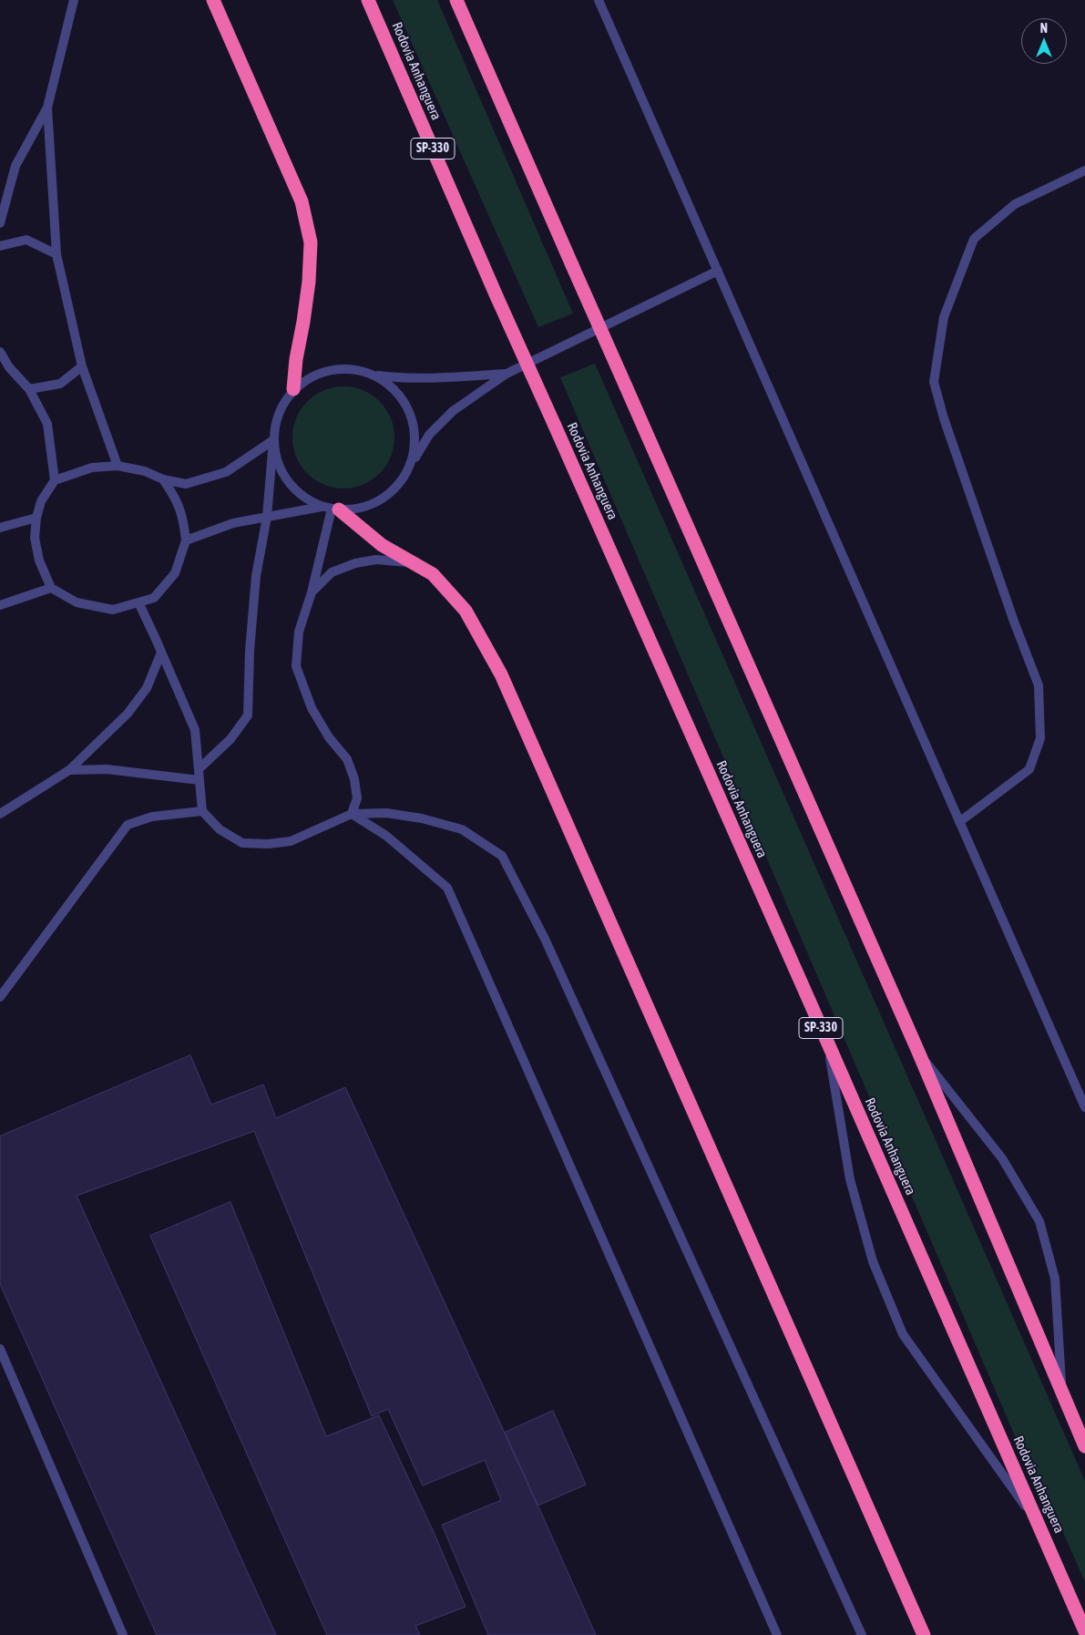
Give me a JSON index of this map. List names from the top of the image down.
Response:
{
  "streets": {
    "highway": ["Rodovia Anhanguera", "SP-330"]
  },
  "north": "top"
}
